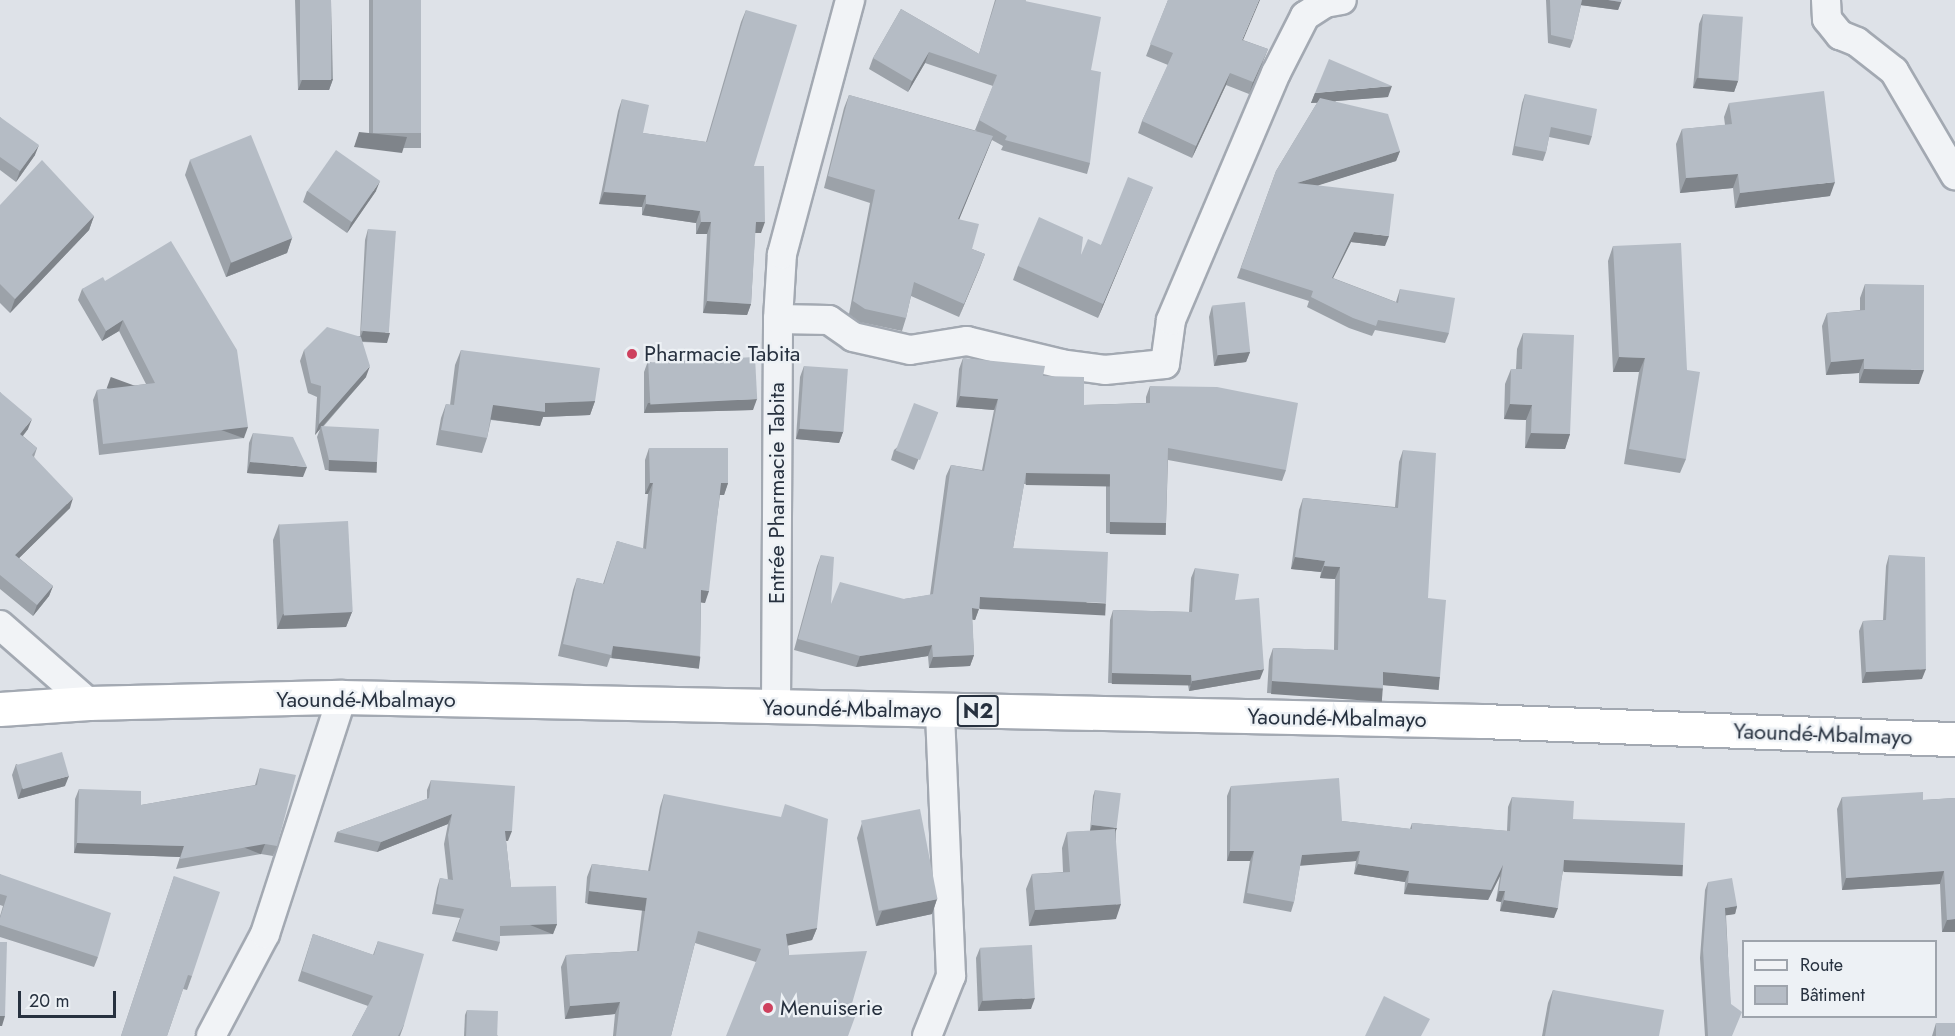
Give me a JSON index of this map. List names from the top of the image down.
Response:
{
  "streets": {
    "highway": ["Yaoundé-Mbalmayo", "N2"],
    "street": ["Entrée Pharmacie Tabita"]
  },
  "crossings": [
    ["Entrée Pharmacie Tabita", "Yaoundé-Mbalmayo"]
  ],
  "places": ["Pharmacie Tabita", "Menuiserie"],
  "legend": ["Route", "Bâtiment"],
  "scale_bar": "20 m"
}
